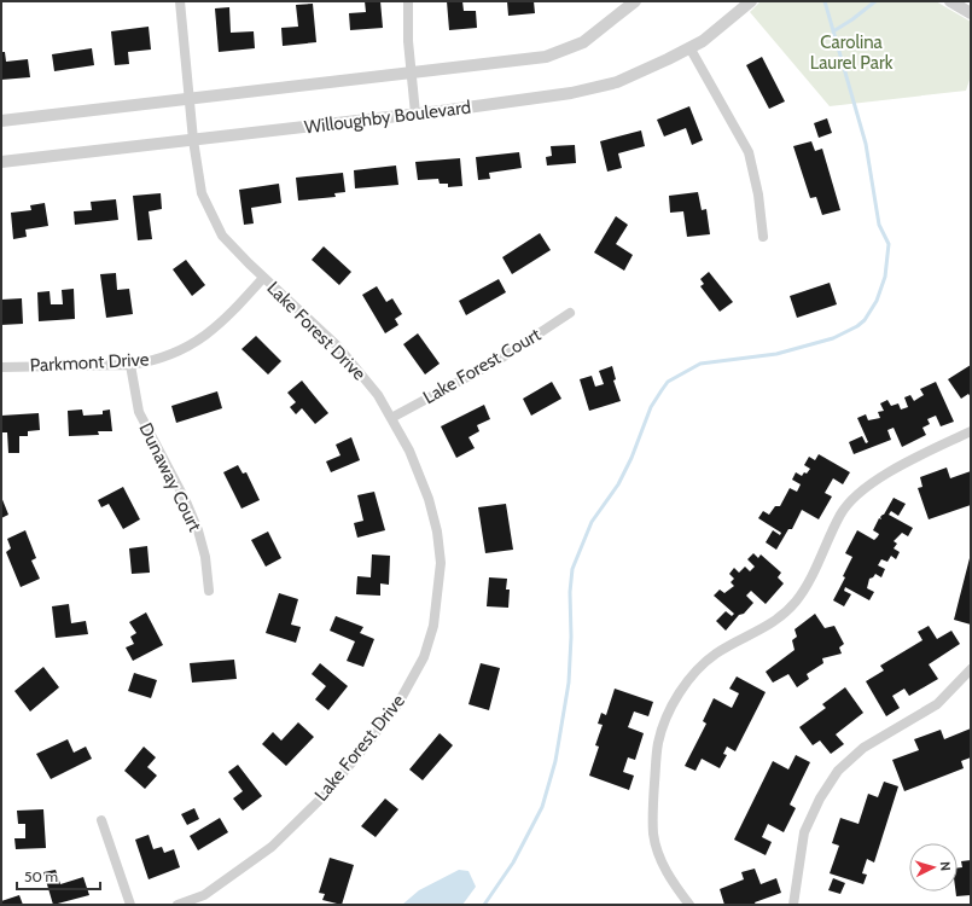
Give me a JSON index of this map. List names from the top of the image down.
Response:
{
  "streets": {
    "street": [
      "Willoughby Boulevard",
      "Lake Forest Drive",
      "Parkmont Drive",
      "Lake Forest Court",
      "Dunaway Court"
    ]
  },
  "crossings": [
    ["Willoughby Boulevard", "Lake Forest Drive"],
    ["Lake Forest Drive", "Parkmont Drive"],
    ["Lake Forest Drive", "Lake Forest Court"],
    ["Parkmont Drive", "Dunaway Court"]
  ],
  "parks": ["Carolina Laurel Park"],
  "scale_bar": "50 m",
  "north": "right"
}
